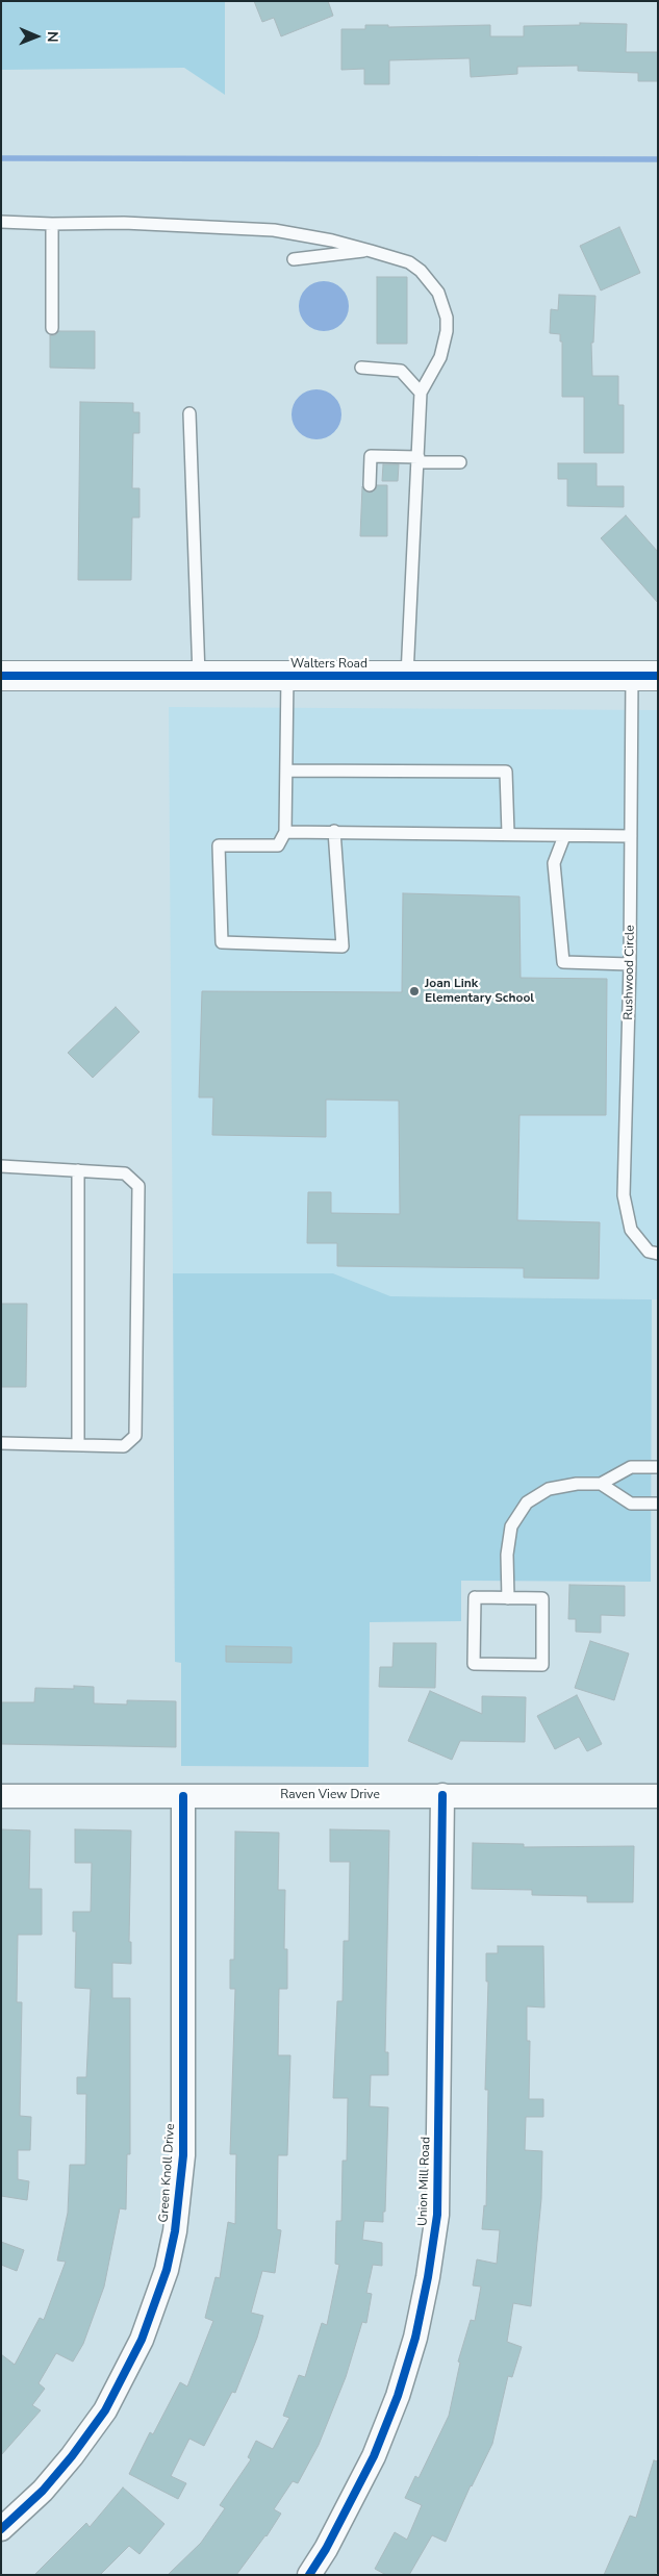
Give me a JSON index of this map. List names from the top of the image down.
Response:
{
  "streets": {
    "street": [
      "Walters Road",
      "Raven View Drive",
      "Green Knoll Drive",
      "Union Mill Road"
    ],
    "lane": ["Rushwood Circle"]
  },
  "crossings": [
    ["Walters Road", "Rushwood Circle"],
    ["Raven View Drive", "Green Knoll Drive"],
    ["Raven View Drive", "Union Mill Road"]
  ],
  "places": ["Joan Link Elementary School"],
  "north": "right"
}
